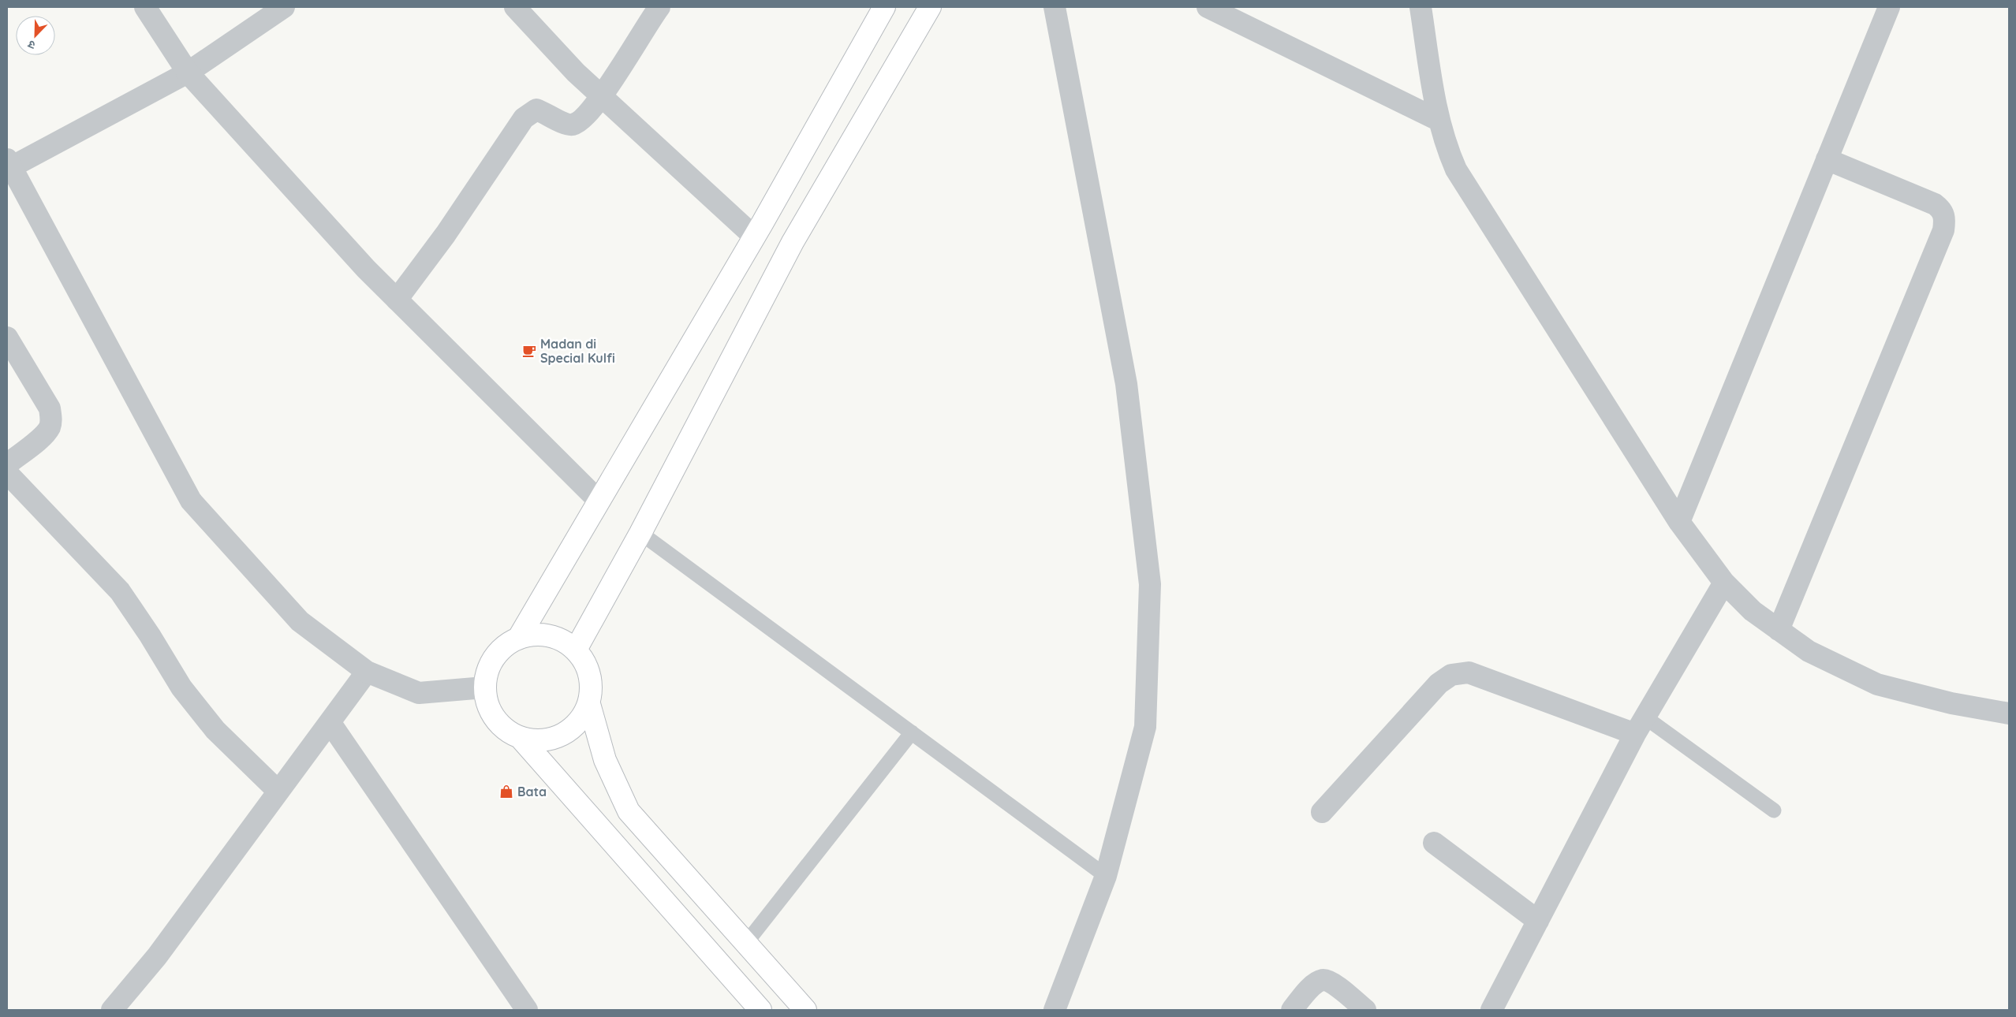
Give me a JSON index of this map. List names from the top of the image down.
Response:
{
  "places": {
    "cafe": ["Madan di Special Kulfi"],
    "shop": ["Bata"]
  },
  "north": "bottom left"
}
